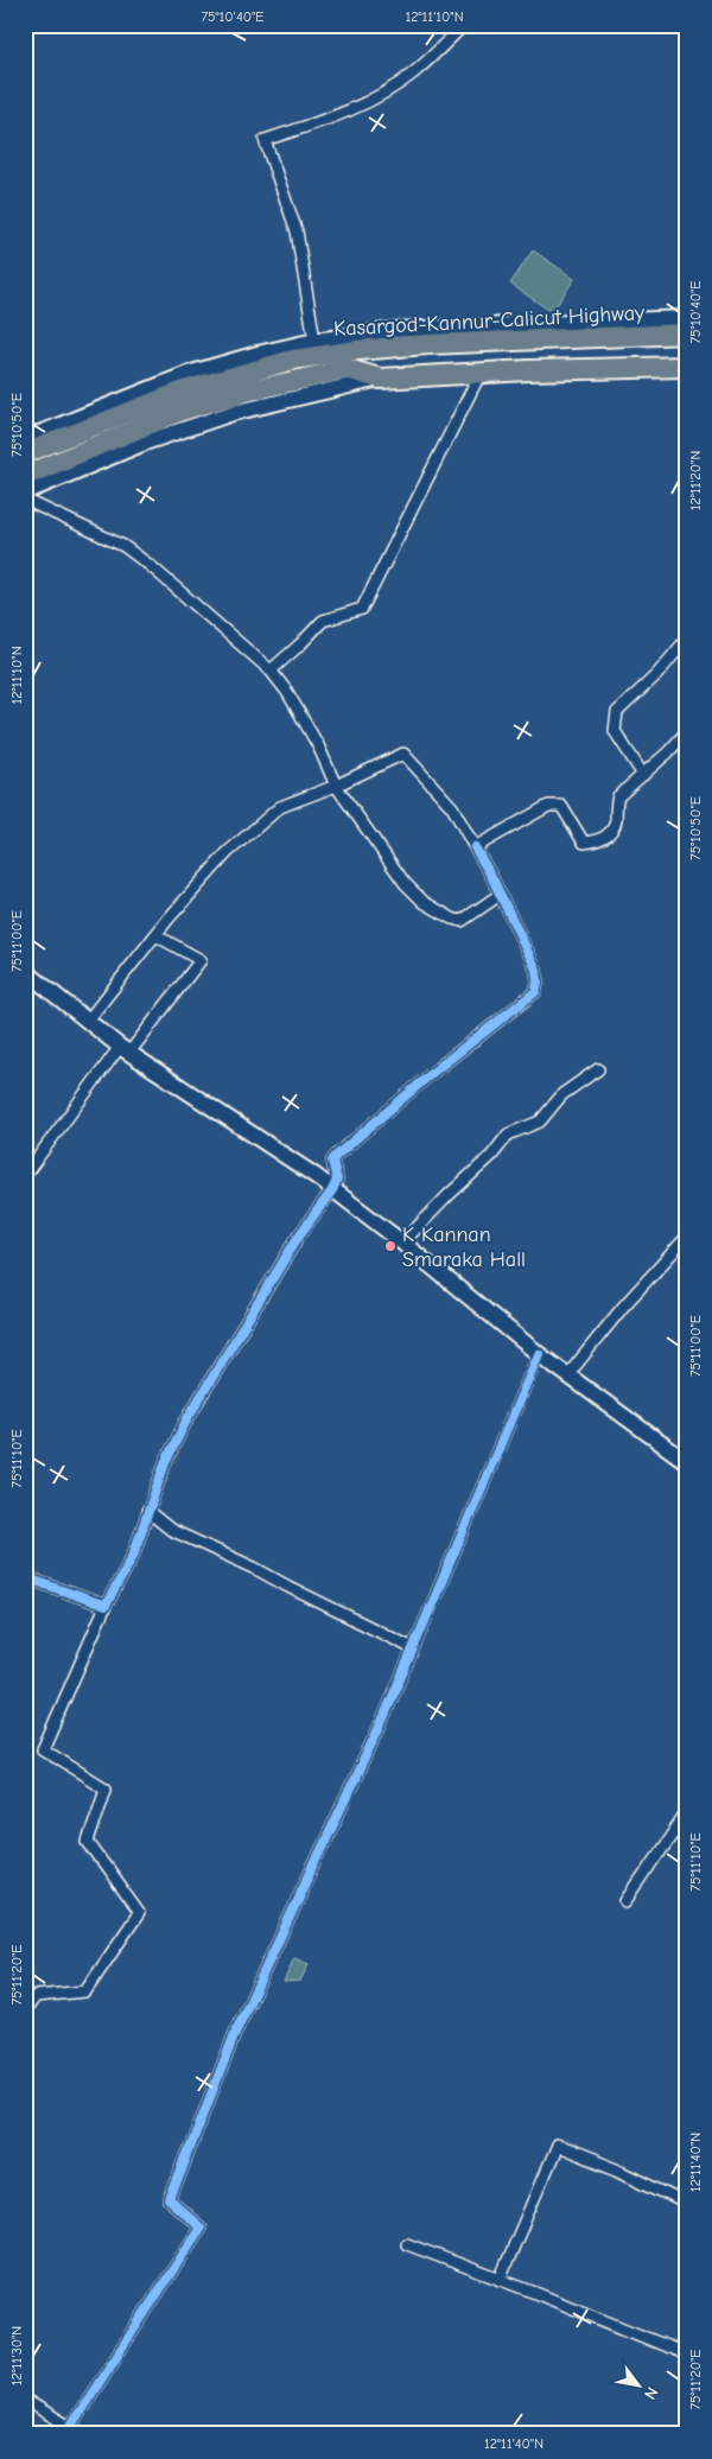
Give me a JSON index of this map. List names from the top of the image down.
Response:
{
  "streets": {
    "highway": ["Kasargod-Kannur-Calicut Highway"]
  },
  "places": ["K Kannan Smaraka Hall"],
  "north": "bottom right",
  "coordinates": [
    "75°10'40\"E",
    "12°11'10\"N",
    "75°10'50\"E",
    "12°11'20\"N",
    "75°11'00\"E",
    "75°11'10\"E",
    "75°11'20\"E",
    "12°11'40\"N",
    "12°11'30\"N"
  ]
}
